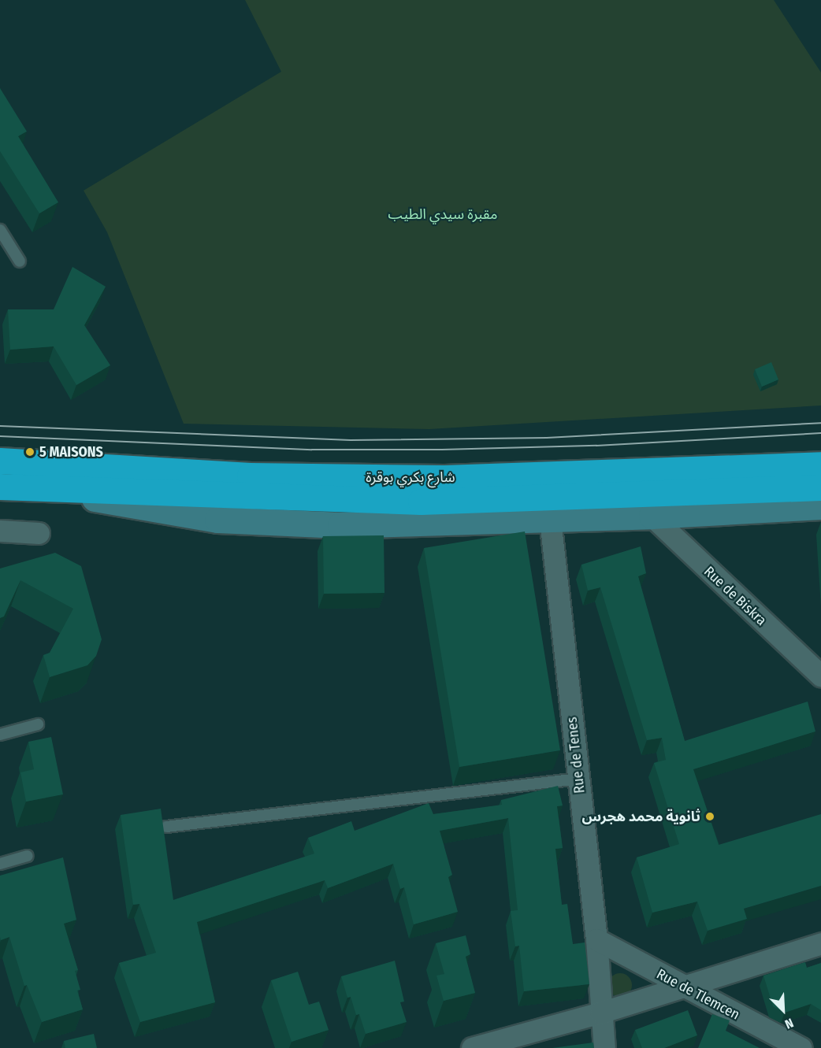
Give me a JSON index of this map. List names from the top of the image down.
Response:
{
  "streets": {
    "highway": ["شارع بكري بوقرة"],
    "street": ["Rue de Biskra", "Rue de Tenes", "Rue de Tlemcen"]
  },
  "crossings": [
    ["Rue de Tenes", "Rue de Tlemcen"]
  ],
  "parks": ["مقبرة سيدي الطيب"],
  "places": ["5 MAISONS", "ثانوية محمد هجرس"],
  "north": "bottom right"
}
